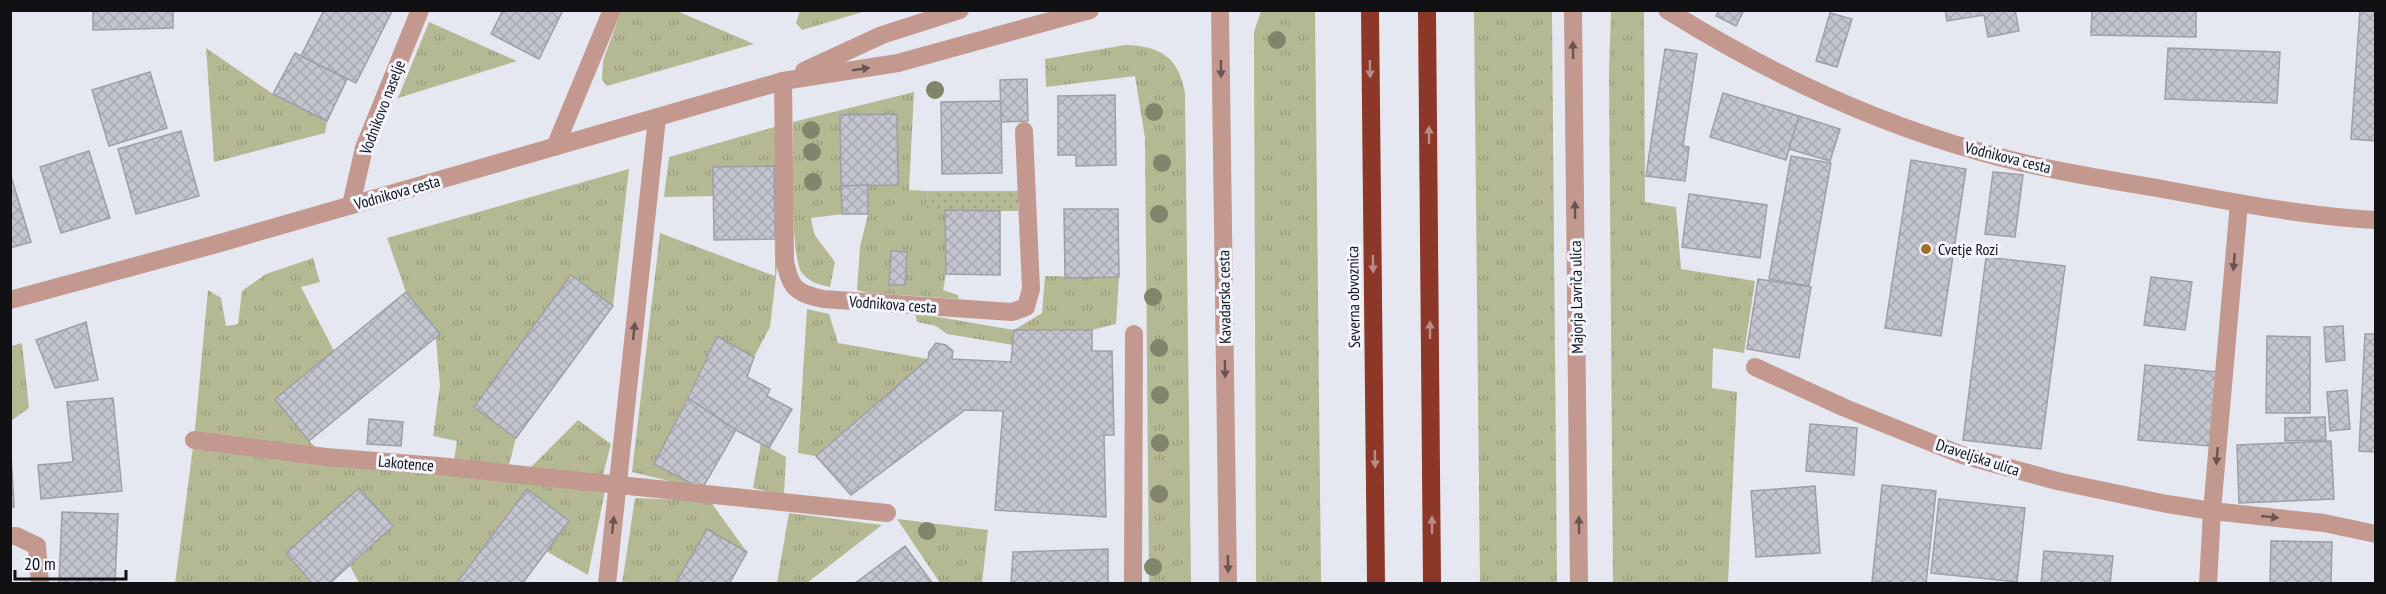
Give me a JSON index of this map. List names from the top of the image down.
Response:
{
  "streets": {
    "highway": ["Severna obvoznica"],
    "street": [
      "Vodnikovo naselje",
      "Vodnikova cesta",
      "Kavadarska cesta",
      "Majorja Lavriča ulica",
      "Draveljska ulica",
      "Lakotence"
    ]
  },
  "crossings": [
    ["Vodnikovo naselje", "Vodnikova cesta"]
  ],
  "one_way": ["Majorja Lavriča ulica"],
  "places": ["Cvetje Rozi"],
  "scale_bar": "20 m"
}
